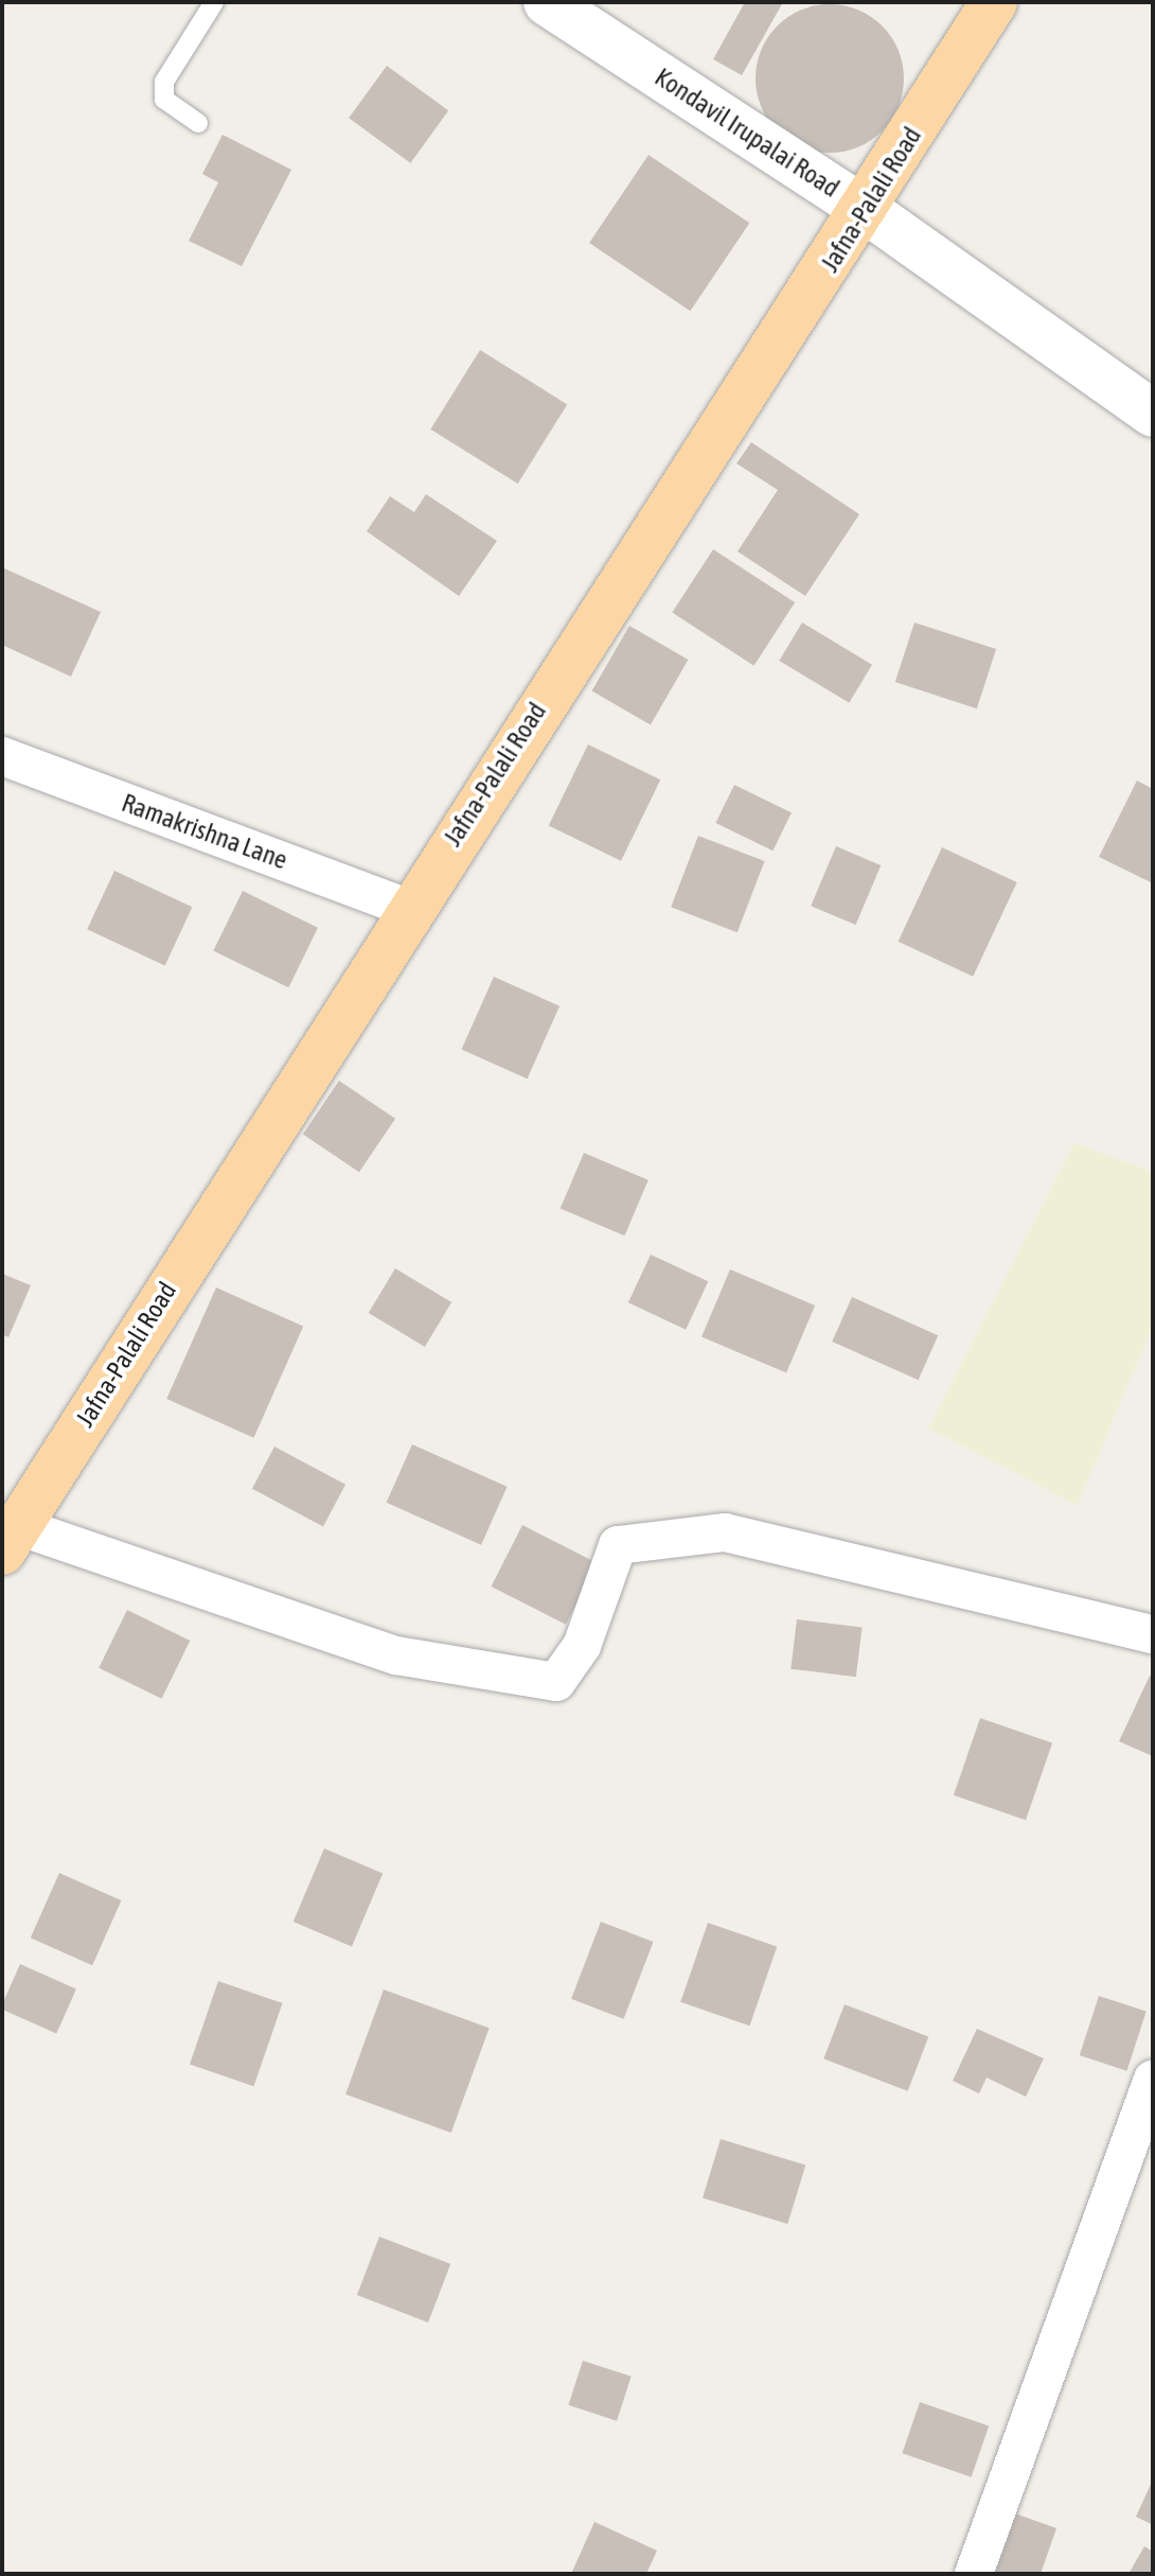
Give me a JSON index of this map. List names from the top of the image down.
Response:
{
  "streets": {
    "main road": ["Jafna-Palali Road"],
    "street": ["Kondavil Irupalai Road", "Ramakrishna Lane"]
  },
  "crossings": [
    ["Kondavil Irupalai Road", "Jafna-Palali Road"],
    ["Jafna-Palali Road", "Ramakrishna Lane"]
  ]
}
